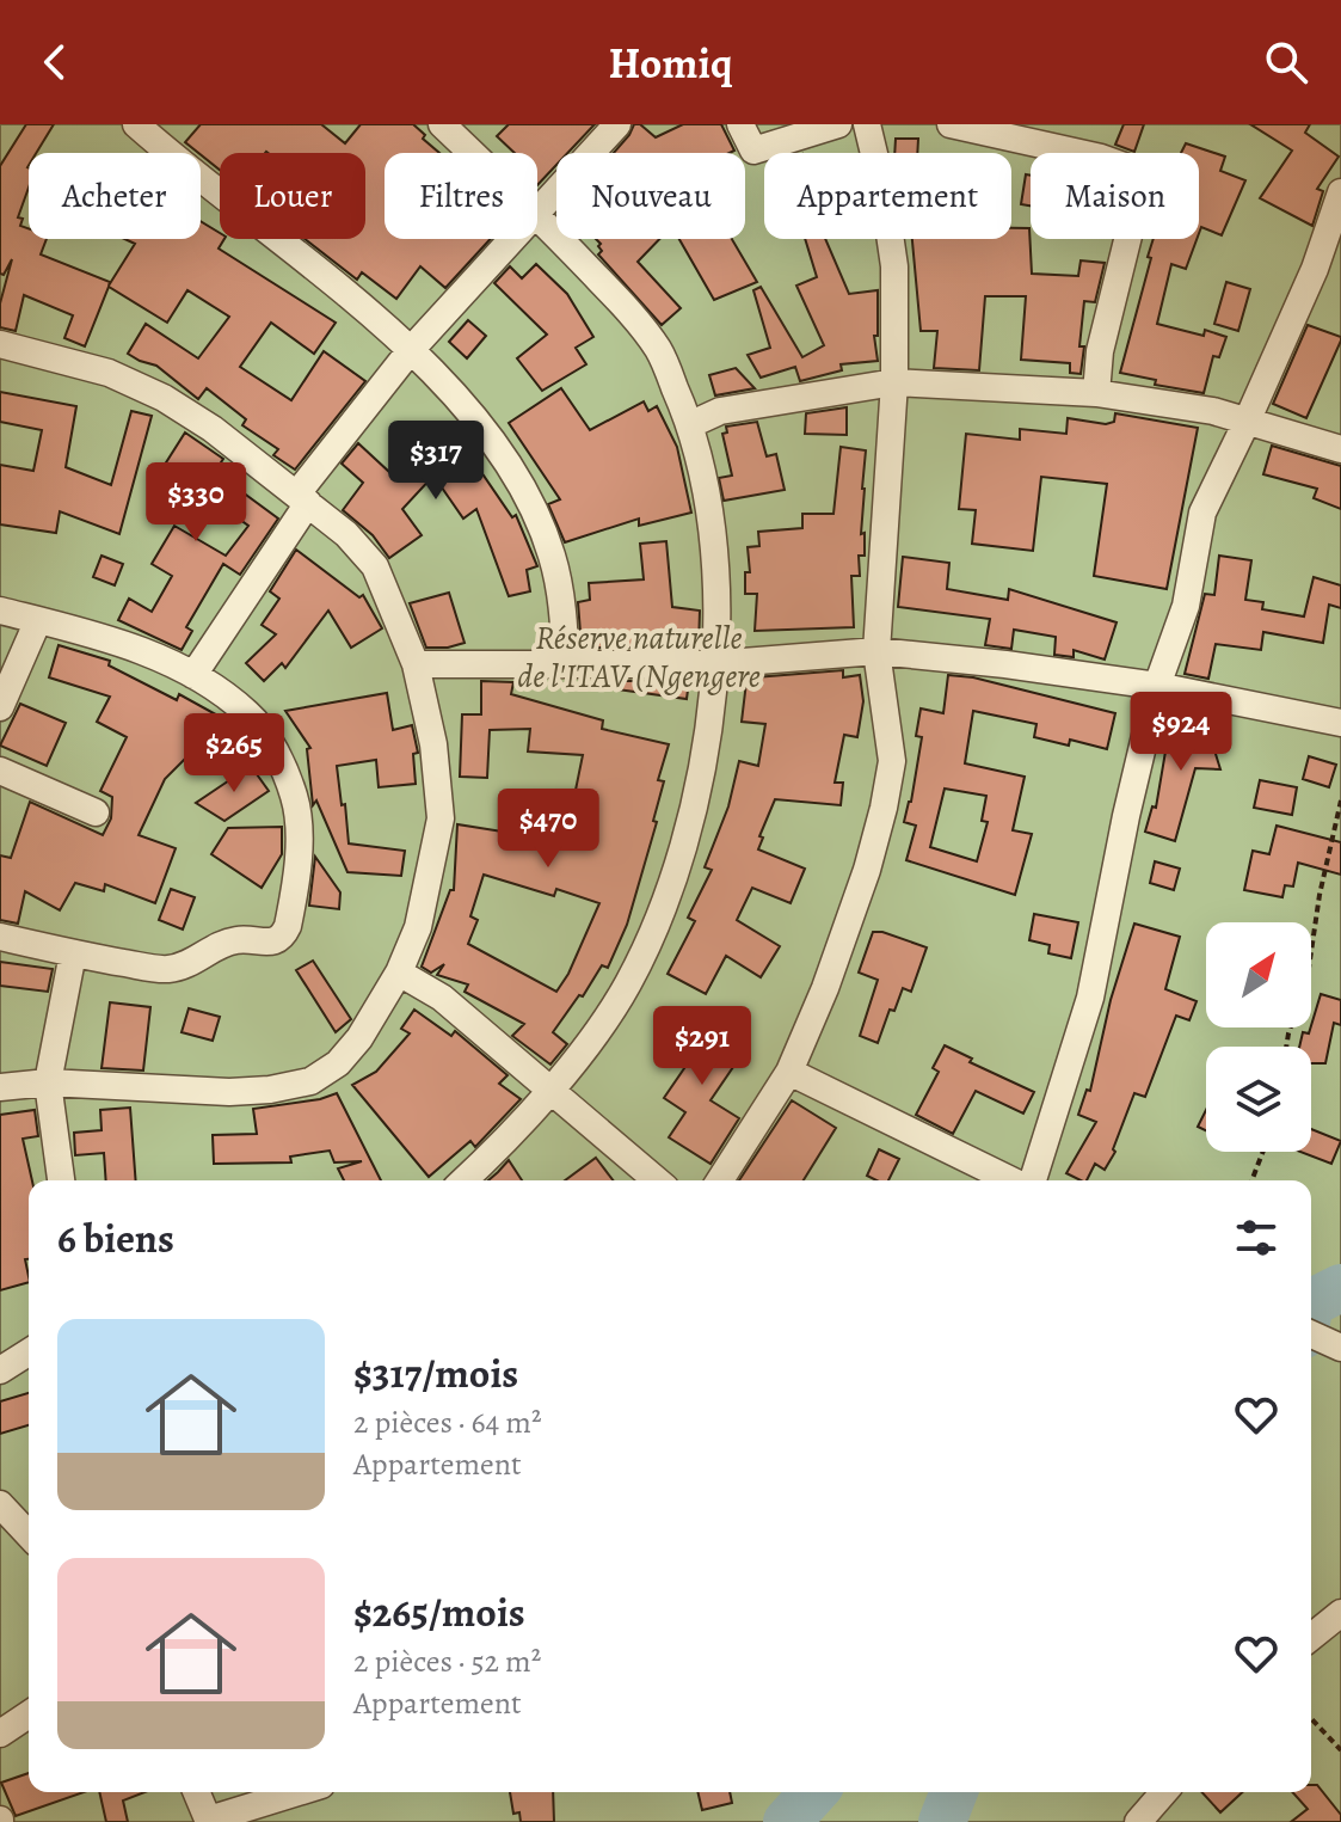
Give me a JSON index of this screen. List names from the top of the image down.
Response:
{
  "parks": ["Réserve naturelle de l'ITAV (Ngengere"],
  "north": "top right",
  "page": {
    "header": "Homiq",
    "chip": [
      "Acheter",
      "Louer",
      "Filtres",
      "Nouveau",
      "Appartement",
      "Maison"
    ],
    "price": [
      "$317",
      "$330",
      "$924",
      "$265",
      "$470",
      "$291"
    ],
    "heading": "6 biens",
    "list": [
      {
        "name": "$317/mois",
        "note": "2 pièces · 64 m² · Appartement"
      },
      {
        "name": "$265/mois",
        "note": "2 pièces · 52 m² · Appartement"
      }
    ]
  }
}
